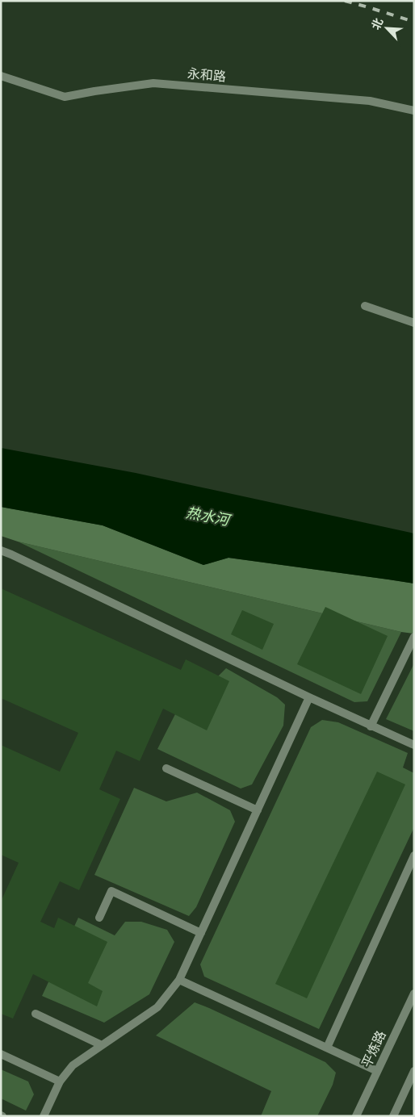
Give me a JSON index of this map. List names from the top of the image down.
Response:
{
  "streets": {
    "street": ["永和路", "平炼路"]
  },
  "water": ["热水河"],
  "north": "top left"
}
